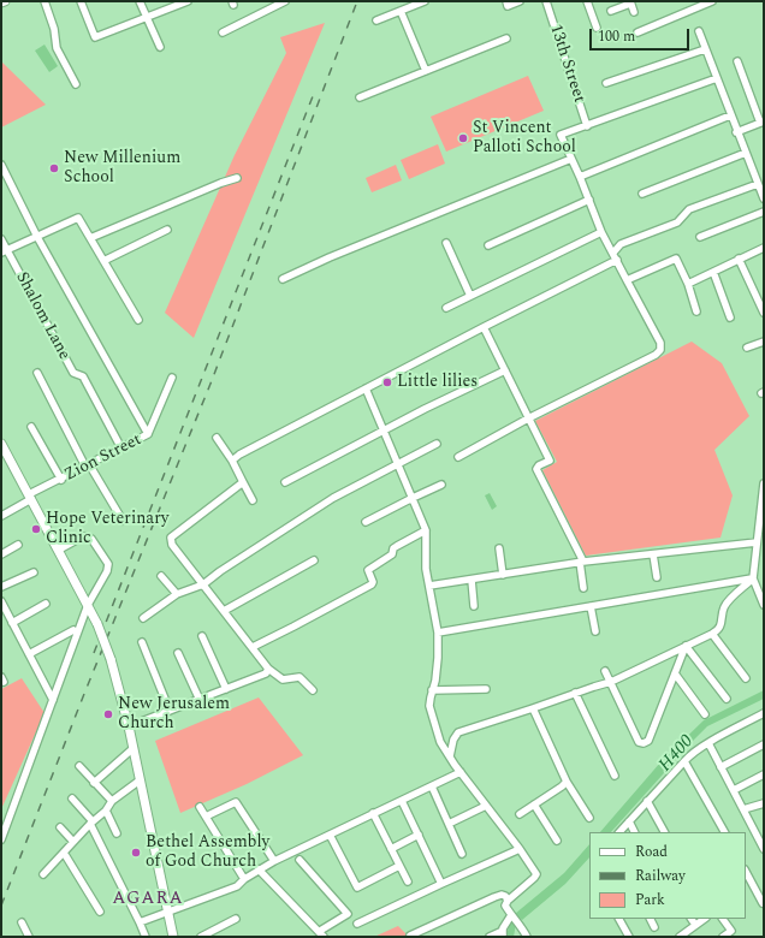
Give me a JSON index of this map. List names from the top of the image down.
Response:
{
  "streets": {
    "street": ["13th Street", "Shalom Lane", "Zion Street"]
  },
  "crossings": [
    ["Shalom Lane", "Zion Street"]
  ],
  "districts": ["AGARA"],
  "water": ["H400"],
  "places": [
    "St Vincent Palloti School",
    "New Millenium School",
    "Little lilies",
    "Hope Veterinary Clinic",
    "New Jerusalem Church",
    "Bethel Assembly of God Church"
  ],
  "legend": ["Road", "Railway", "Park"],
  "scale_bar": "100 m"
}
